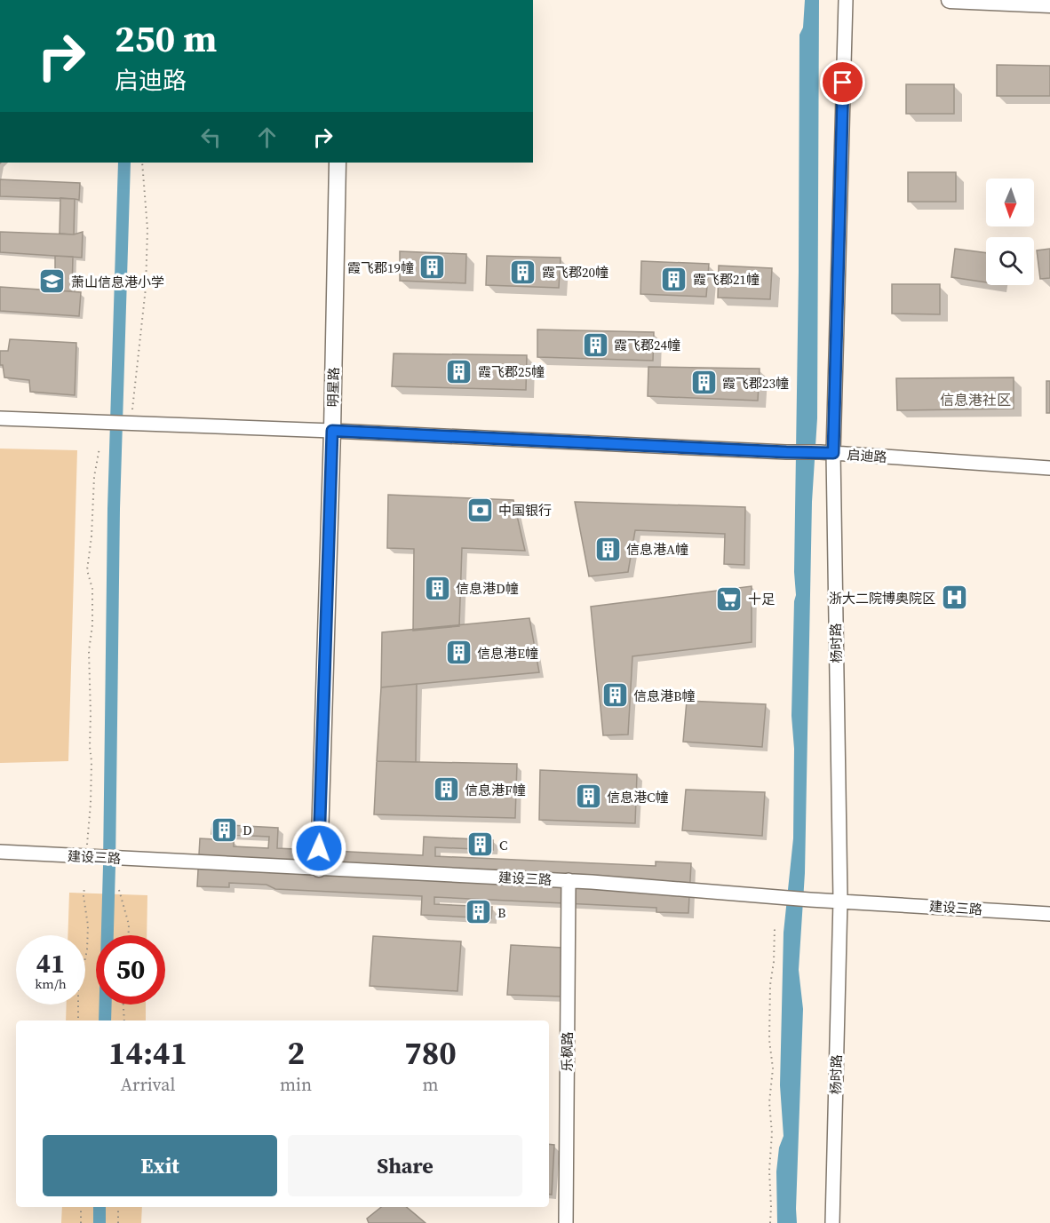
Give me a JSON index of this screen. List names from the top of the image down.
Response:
{
  "streets": {
    "main road": ["明星路"],
    "street": [
      "启迪路",
      "杨时路",
      "建设三路",
      "乐枫路"
    ]
  },
  "crossings": [
    ["明星路", "启迪路"],
    ["明星路", "建设三路"],
    ["启迪路", "杨时路"],
    ["杨时路", "建设三路"],
    ["建设三路", "乐枫路"]
  ],
  "districts": ["信息港社区"],
  "places": {
    "building": [
      "霞飞郡19幢",
      "霞飞郡20幢",
      "霞飞郡21幢",
      "霞飞郡24幢",
      "霞飞郡25幢",
      "霞飞郡23幢",
      "信息港A幢",
      "信息港D幢",
      "信息港E幢",
      "信息港B幢",
      "信息港F幢",
      "信息港C幢",
      "D",
      "C",
      "B"
    ],
    "school or university": ["萧山信息港小学"],
    "bank": ["中国银行"],
    "hospital": ["浙大二院博奥院区"],
    "supermarket": ["十足"]
  },
  "north": "bottom",
  "page": {
    "turn": ["250 m", "启迪路"],
    "speed": "41 km/h",
    "limit": "50",
    "eta": [
      "14:41",
      "Arrival",
      "2",
      "min",
      "780",
      "m"
    ],
    "buttons": ["Exit", "Share"]
  }
}
